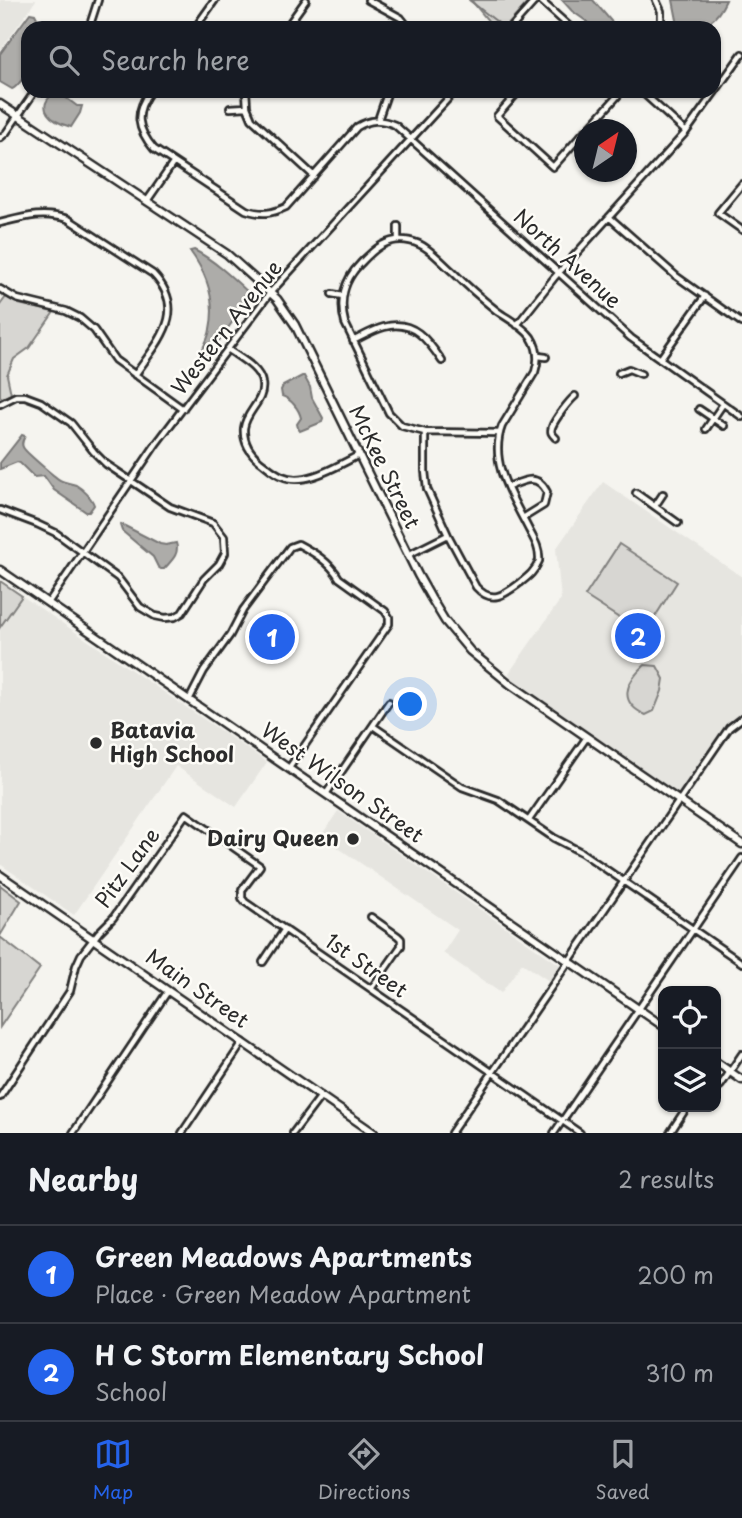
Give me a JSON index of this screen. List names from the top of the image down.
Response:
{
  "streets": {
    "main road": ["McKee Street", "West Wilson Street", "Main Street"],
    "street": [
      "North Avenue",
      "Western Avenue",
      "Pitz Lane",
      "1st Street"
    ]
  },
  "crossings": [
    ["North Avenue", "Western Avenue"],
    ["Western Avenue", "McKee Street"],
    ["Western Avenue", "West Wilson Street"],
    ["Pitz Lane", "1st Street"],
    ["Pitz Lane", "Main Street"]
  ],
  "places": ["Batavia High School", "Dairy Queen"],
  "north": "top right",
  "page": {
    "search": "Search here",
    "pins": ["2", "1"],
    "heading": ["Nearby", "2 results"],
    "list": [
      {
        "mark": "1",
        "name": "Green Meadows Apartments",
        "note": "Place · Green Meadow Apartment",
        "value": "200 m"
      },
      {
        "mark": "2",
        "name": "H C Storm Elementary School",
        "note": "School",
        "value": "310 m"
      }
    ],
    "nav": ["Map", "Directions", "Saved"]
  }
}
